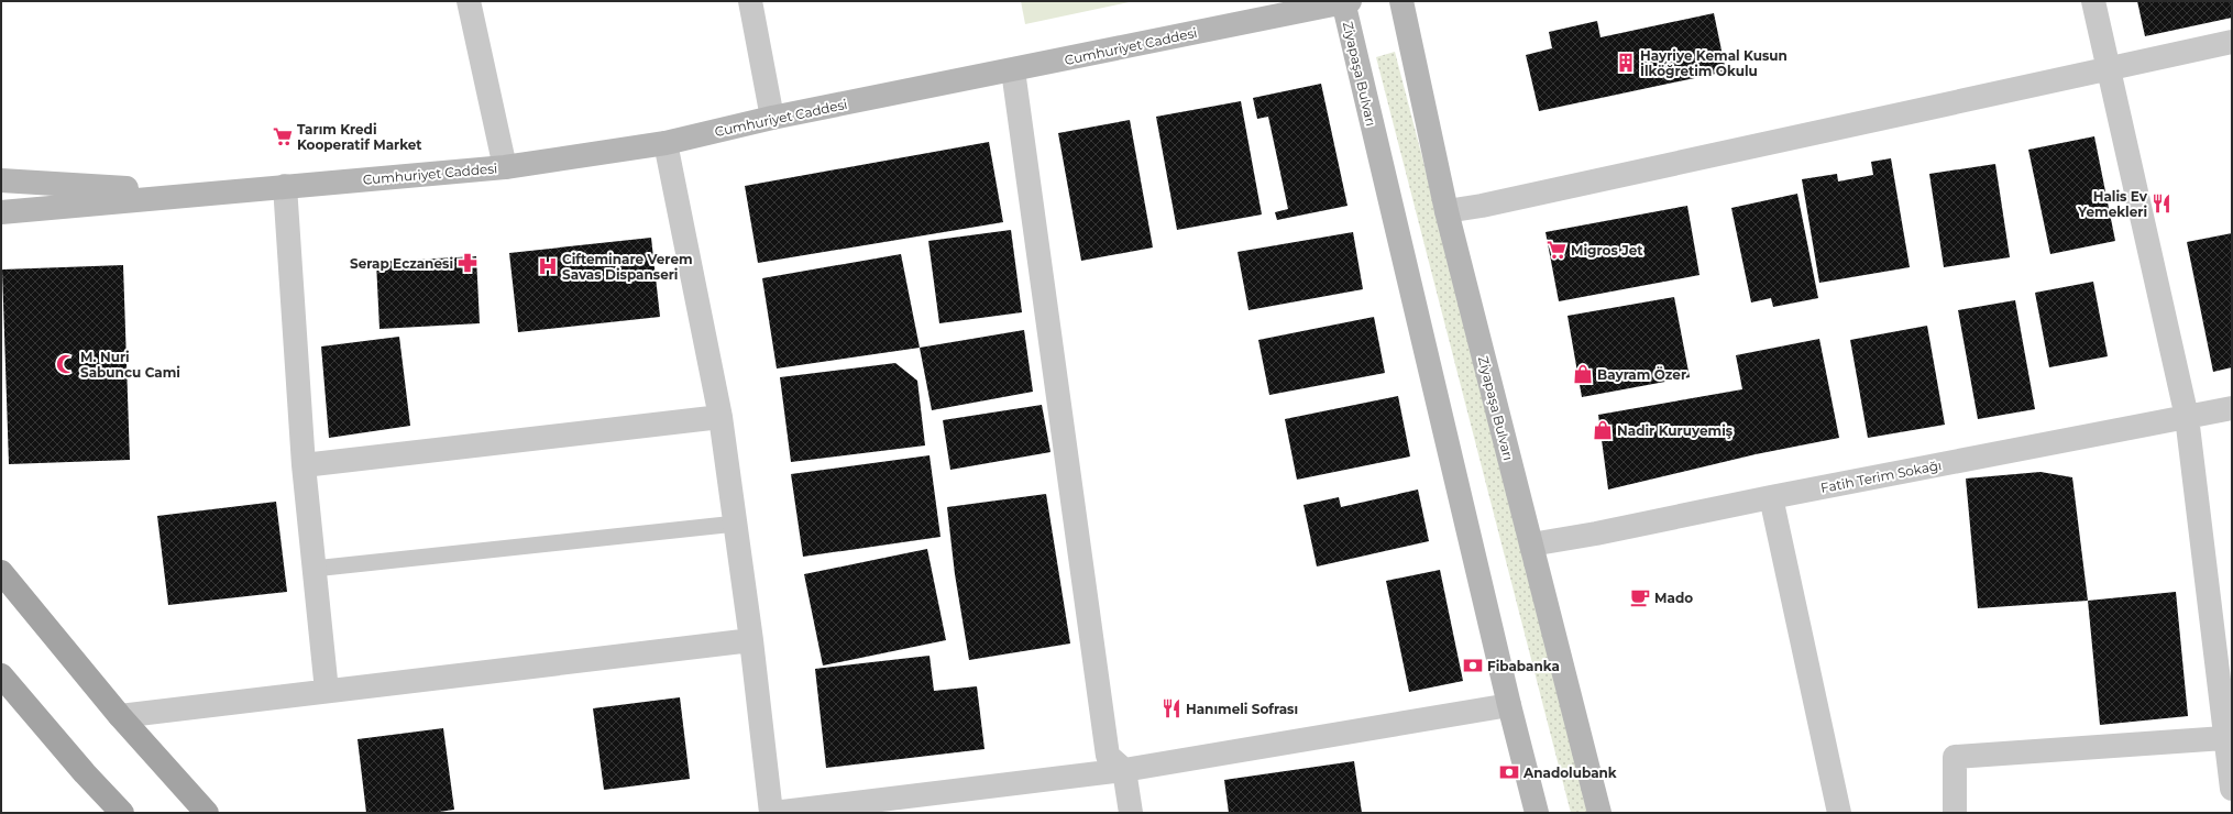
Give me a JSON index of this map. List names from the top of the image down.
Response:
{
  "streets": {
    "main road": ["Cumhuriyet Caddesi", "Ziyapaşa Bulvarı"],
    "street": ["Fatih Terim Sokağı"]
  },
  "crossings": [
    ["Cumhuriyet Caddesi", "Ziyapaşa Bulvarı"],
    ["Ziyapaşa Bulvarı", "Fatih Terim Sokağı"]
  ],
  "places": {
    "building": ["Hayriye Kemal Kusun İlköğretim Okulu"],
    "supermarket": ["Tarım Kredi Kooperatif Market", "Migros Jet"],
    "restaurant": ["Halis Ev Yemekleri", "Hanımeli Sofrası"],
    "pharmacy": ["Serap Eczanesi"],
    "hospital": ["Cifteminare Verem Savas Dispanseri"],
    "mosque": ["M. Nuri Sabuncu Cami"],
    "shop": ["Bayram Özer", "Nadir Kuruyemiş"],
    "cafe": ["Mado"],
    "bank": ["Fibabanka", "Anadolubank"]
  }
}
